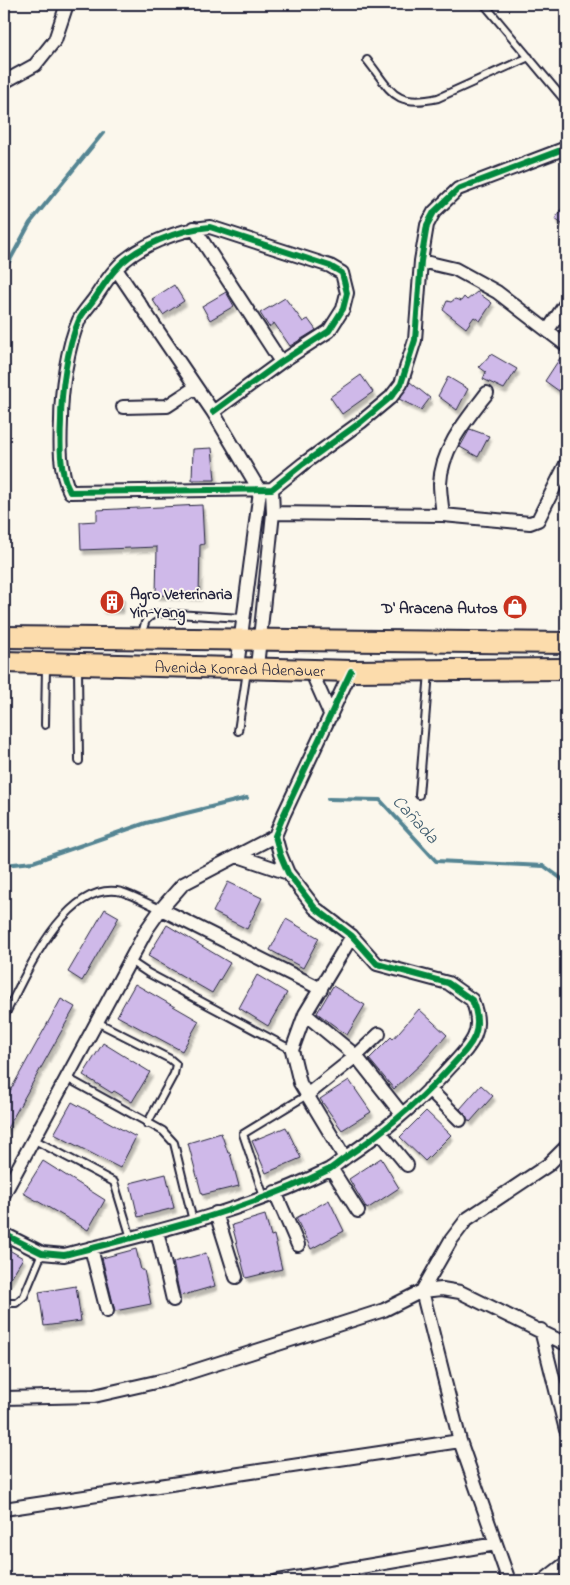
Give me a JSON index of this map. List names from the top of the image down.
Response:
{
  "streets": {
    "main road": ["Avenida Konrad Adenauer"]
  },
  "water": ["Cañada"],
  "places": {
    "building": ["Agro Veterinaria Yin-Yang"],
    "shop": ["D' Aracena Autos"]
  }
}
